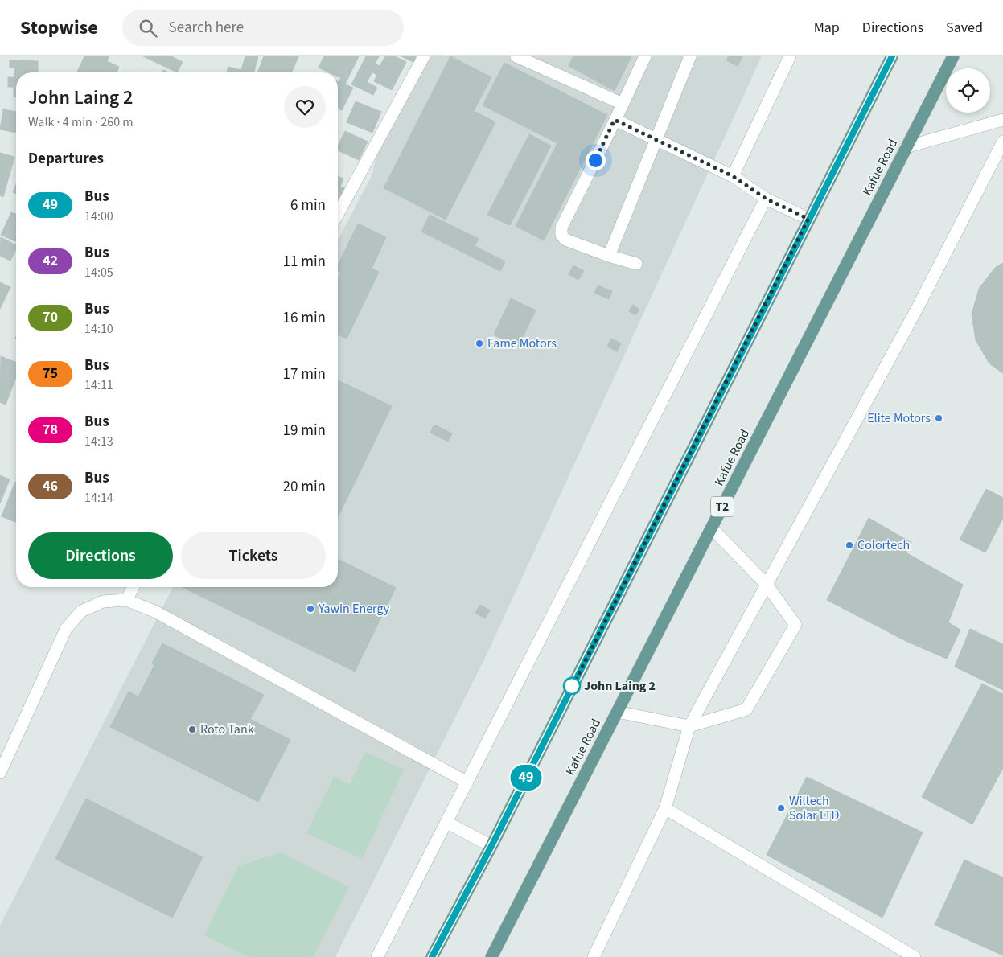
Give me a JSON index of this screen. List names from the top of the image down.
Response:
{
  "streets": {
    "main road": ["Kafue Road", "T2"]
  },
  "places": [
    "Fame Motors",
    "Elite Motors",
    "Colortech",
    "Yawin Energy",
    "John Laing 2",
    "Roto Tank",
    "Wiltech Solar LTD"
  ],
  "lines": ["bus line 49"],
  "page": {
    "header": "Stopwise",
    "search": "Search here",
    "nav": ["Map", "Directions", "Saved"],
    "on_map": "49",
    "heading": [
      ["John Laing 2", "Walk · 4 min · 260 m"],
      "Departures"
    ],
    "list": [
      {
        "mark": "49",
        "name": "Bus",
        "note": "14:00",
        "value": "6 min"
      },
      {
        "mark": "42",
        "name": "Bus",
        "note": "14:05",
        "value": "11 min"
      },
      {
        "mark": "70",
        "name": "Bus",
        "note": "14:10",
        "value": "16 min"
      },
      {
        "mark": "75",
        "name": "Bus",
        "note": "14:11",
        "value": "17 min"
      },
      {
        "mark": "78",
        "name": "Bus",
        "note": "14:13",
        "value": "19 min"
      },
      {
        "mark": "46",
        "name": "Bus",
        "note": "14:14",
        "value": "20 min"
      }
    ],
    "buttons": ["Directions", "Tickets"]
  }
}
